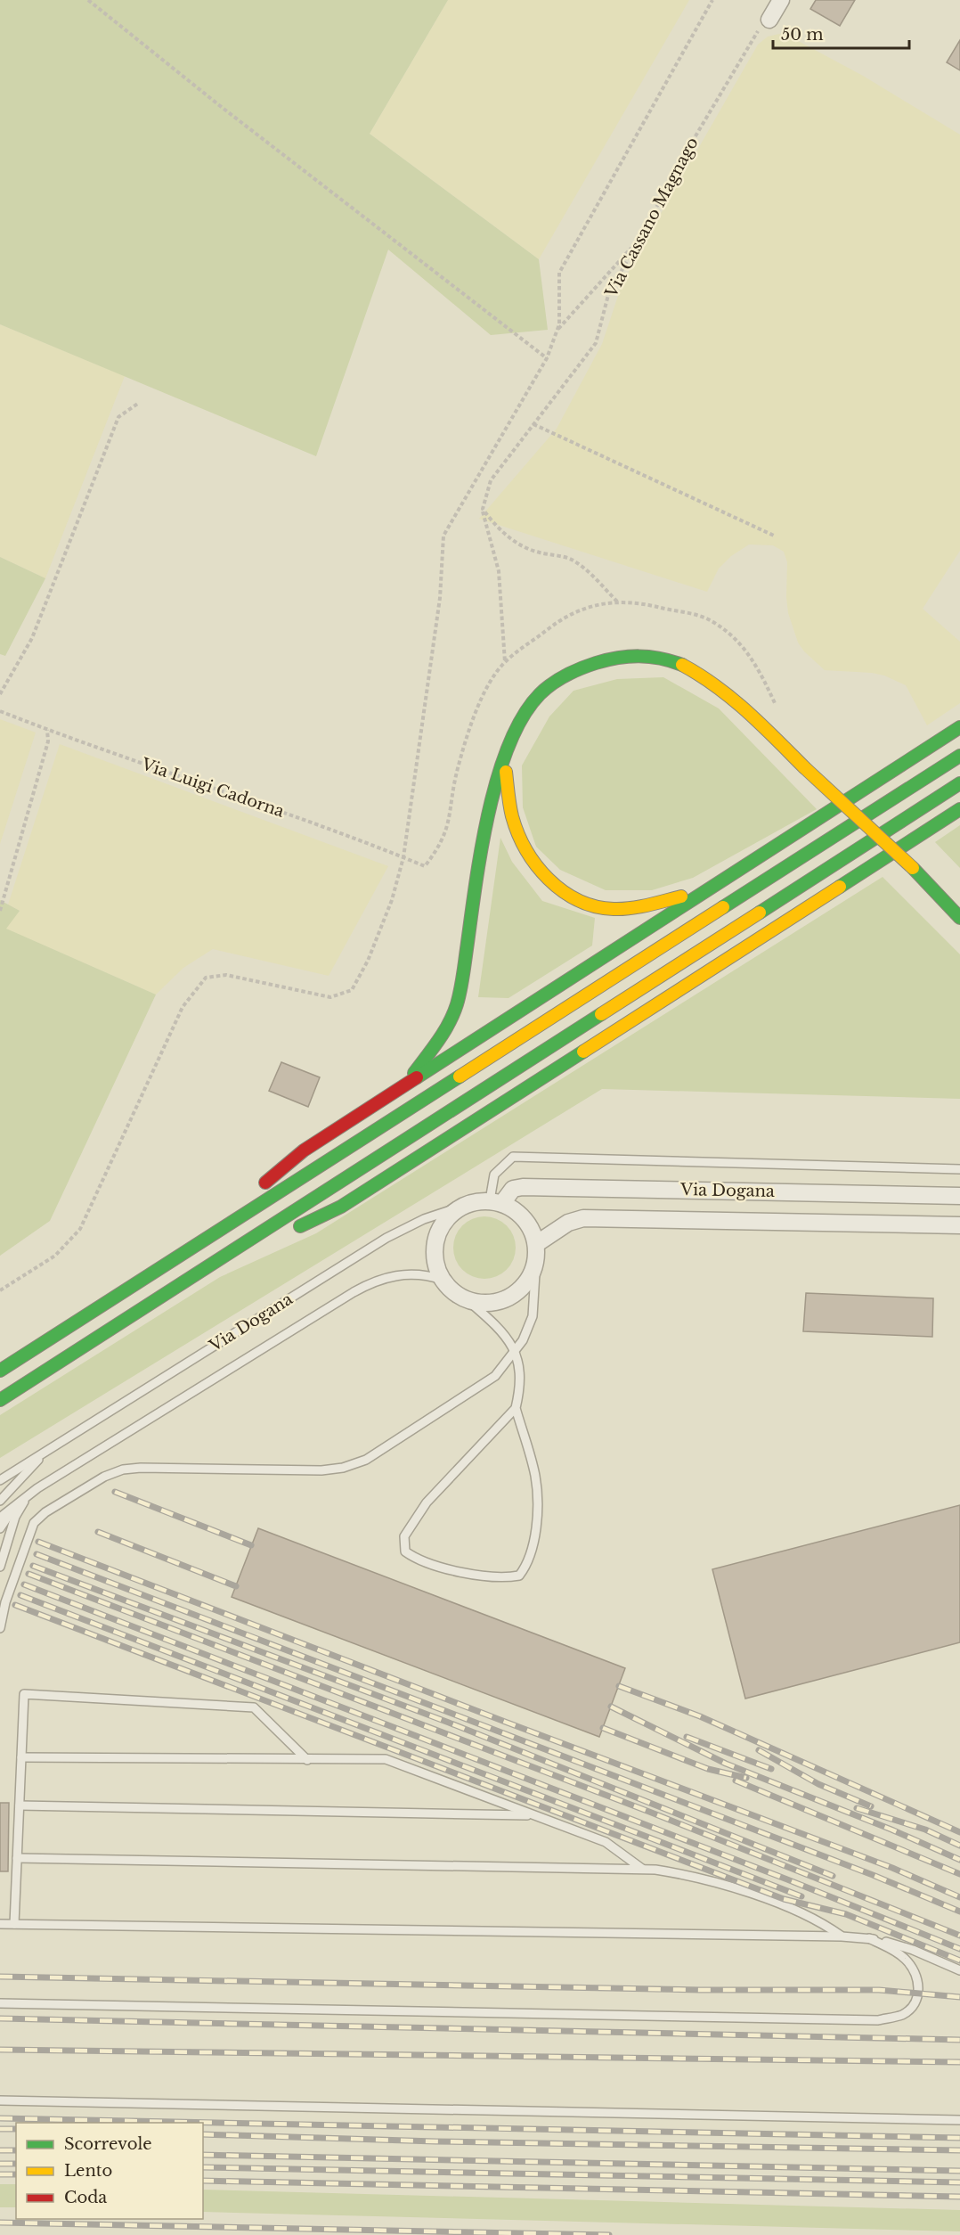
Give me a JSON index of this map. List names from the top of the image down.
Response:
{
  "streets": {
    "street": ["Via Dogana"],
    "path": ["Via Cassano Magnago", "Via Luigi Cadorna"]
  },
  "legend": ["Scorrevole", "Lento", "Coda"],
  "scale_bar": "50 m"
}
